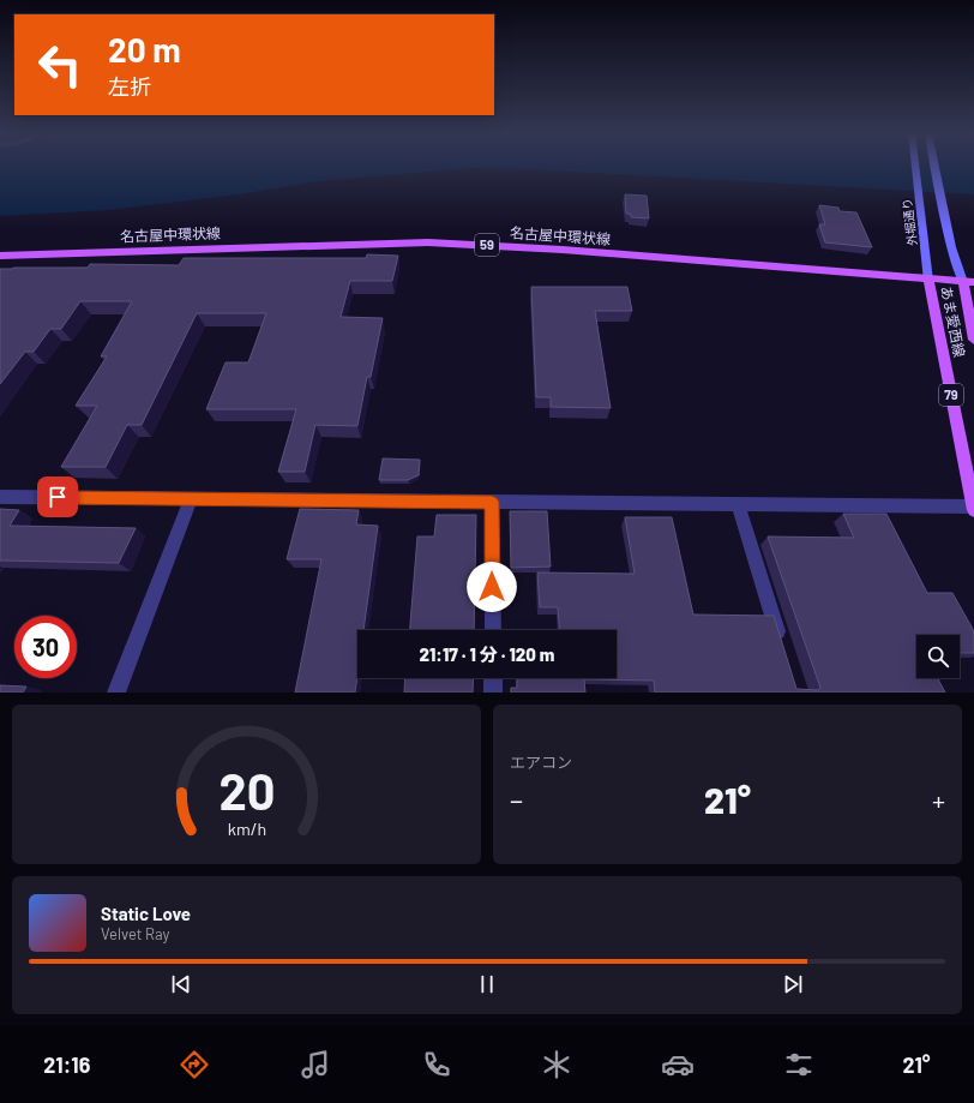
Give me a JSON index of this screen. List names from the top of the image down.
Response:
{
  "streets": {
    "main road": [
      "外堀通り",
      "名古屋中環状線",
      "59",
      "あま愛西線",
      "79"
    ]
  },
  "crossings": [
    ["外堀通り", "名古屋中環状線"],
    ["外堀通り", "あま愛西線"],
    ["名古屋中環状線", "あま愛西線"]
  ],
  "page": {
    "turn": ["20 m", "左折"],
    "limit": "30",
    "trip": "21:17 · 1 分 · 120 m",
    "tile": "エアコン",
    "heat": ["−", "21°", "+"],
    "song": ["Static Love", "Velvet Ray"],
    "tabs": ["21:16", "21°"],
    "gauge": ["20", "km/h"]
  }
}
